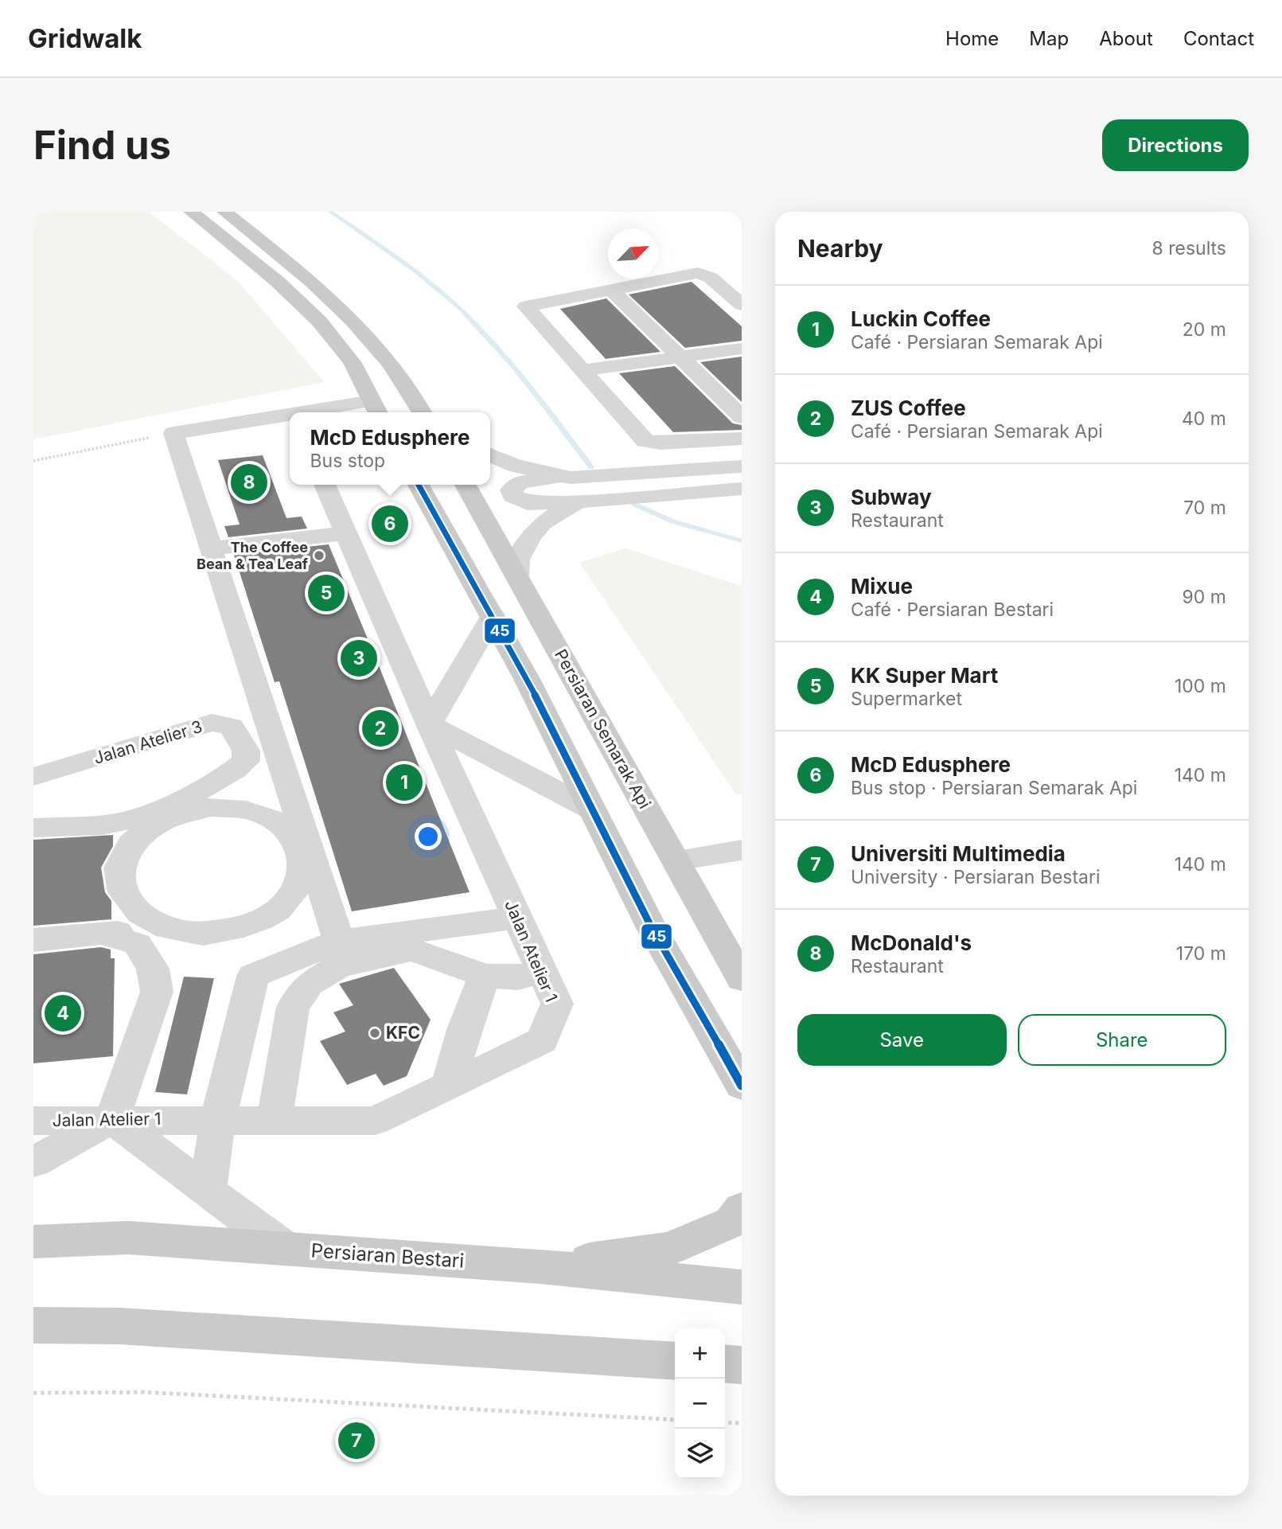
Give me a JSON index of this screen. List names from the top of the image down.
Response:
{
  "streets": {
    "main road": ["Persiaran Semarak Api", "Persiaran Bestari"],
    "street": ["Jalan Atelier 3", "Jalan Atelier 1"]
  },
  "places": ["The Coffee Bean & Tea Leaf", "KFC"],
  "lines": ["transit line 45"],
  "north": "top right",
  "page": {
    "header": "Gridwalk",
    "nav": [
      "Home",
      "Map",
      "About",
      "Contact"
    ],
    "buttons": [
      "Directions",
      ["Save", "Share"]
    ],
    "title": "Find us",
    "heading": ["Nearby", "8 results"],
    "list": [
      {
        "mark": "1",
        "name": "Luckin Coffee",
        "note": "Café · Persiaran Semarak Api",
        "value": "20 m"
      },
      {
        "mark": "2",
        "name": "ZUS Coffee",
        "note": "Café · Persiaran Semarak Api",
        "value": "40 m"
      },
      {
        "mark": "3",
        "name": "Subway",
        "note": "Restaurant",
        "value": "70 m"
      },
      {
        "mark": "4",
        "name": "Mixue",
        "note": "Café · Persiaran Bestari",
        "value": "90 m"
      },
      {
        "mark": "5",
        "name": "KK Super Mart",
        "note": "Supermarket",
        "value": "100 m"
      },
      {
        "mark": "6",
        "name": "McD Edusphere",
        "note": "Bus stop · Persiaran Semarak Api",
        "value": "140 m"
      },
      {
        "mark": "7",
        "name": "Universiti Multimedia",
        "note": "University · Persiaran Bestari",
        "value": "140 m"
      },
      {
        "mark": "8",
        "name": "McDonald's",
        "note": "Restaurant",
        "value": "170 m"
      }
    ],
    "popup": ["McD Edusphere", "Bus stop"],
    "pins": [
      "8",
      "6",
      "5",
      "3",
      "2",
      "1",
      "4",
      "7"
    ],
    "map_buttons": ["+", "−"]
  }
}
